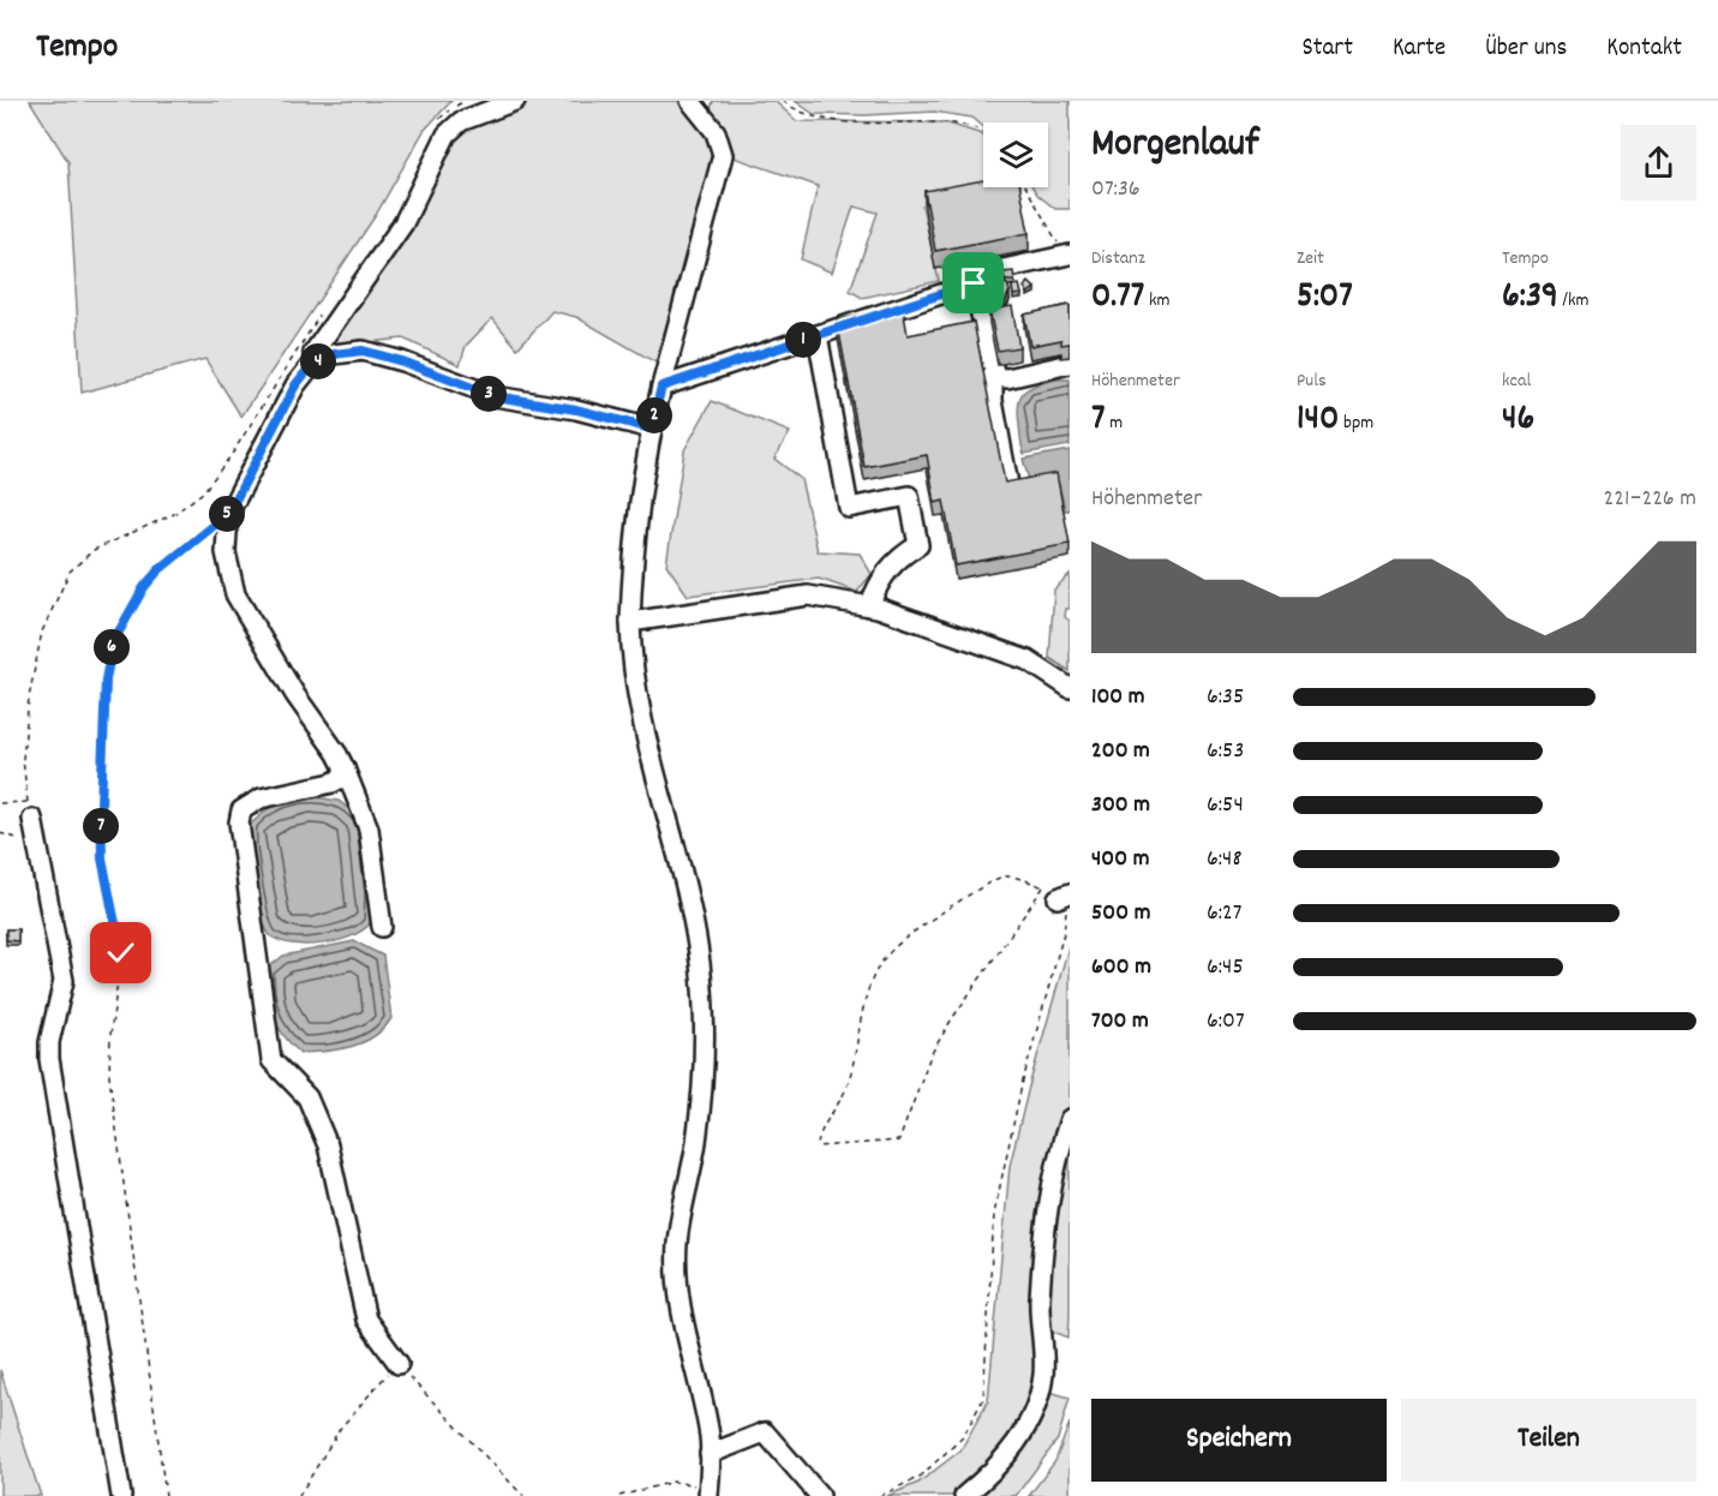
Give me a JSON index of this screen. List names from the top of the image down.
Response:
{
  "page": {
    "header": "Tempo",
    "nav": [
      "Start",
      "Karte",
      "Über uns",
      "Kontakt"
    ],
    "heading": ["Morgenlauf", "07:36"],
    "stats": [
      ["Distanz", "0.77 km"],
      ["Zeit", "5:07"],
      ["Tempo", "6:39 /km"],
      ["Höhenmeter", "7 m"],
      ["Puls", "140 bpm"],
      ["kcal", "46"]
    ],
    "pins": [
      "1",
      "4",
      "3",
      "2",
      "5",
      "6",
      "7"
    ],
    "chart": ["Höhenmeter", "221–226 m"],
    "list": [
      {
        "name": "100 m",
        "note": "6:35"
      },
      {
        "name": "200 m",
        "note": "6:53"
      },
      {
        "name": "300 m",
        "note": "6:54"
      },
      {
        "name": "400 m",
        "note": "6:48"
      },
      {
        "name": "500 m",
        "note": "6:27"
      },
      {
        "name": "600 m",
        "note": "6:45"
      },
      {
        "name": "700 m",
        "note": "6:07"
      }
    ],
    "buttons": ["Speichern", "Teilen"]
  }
}
